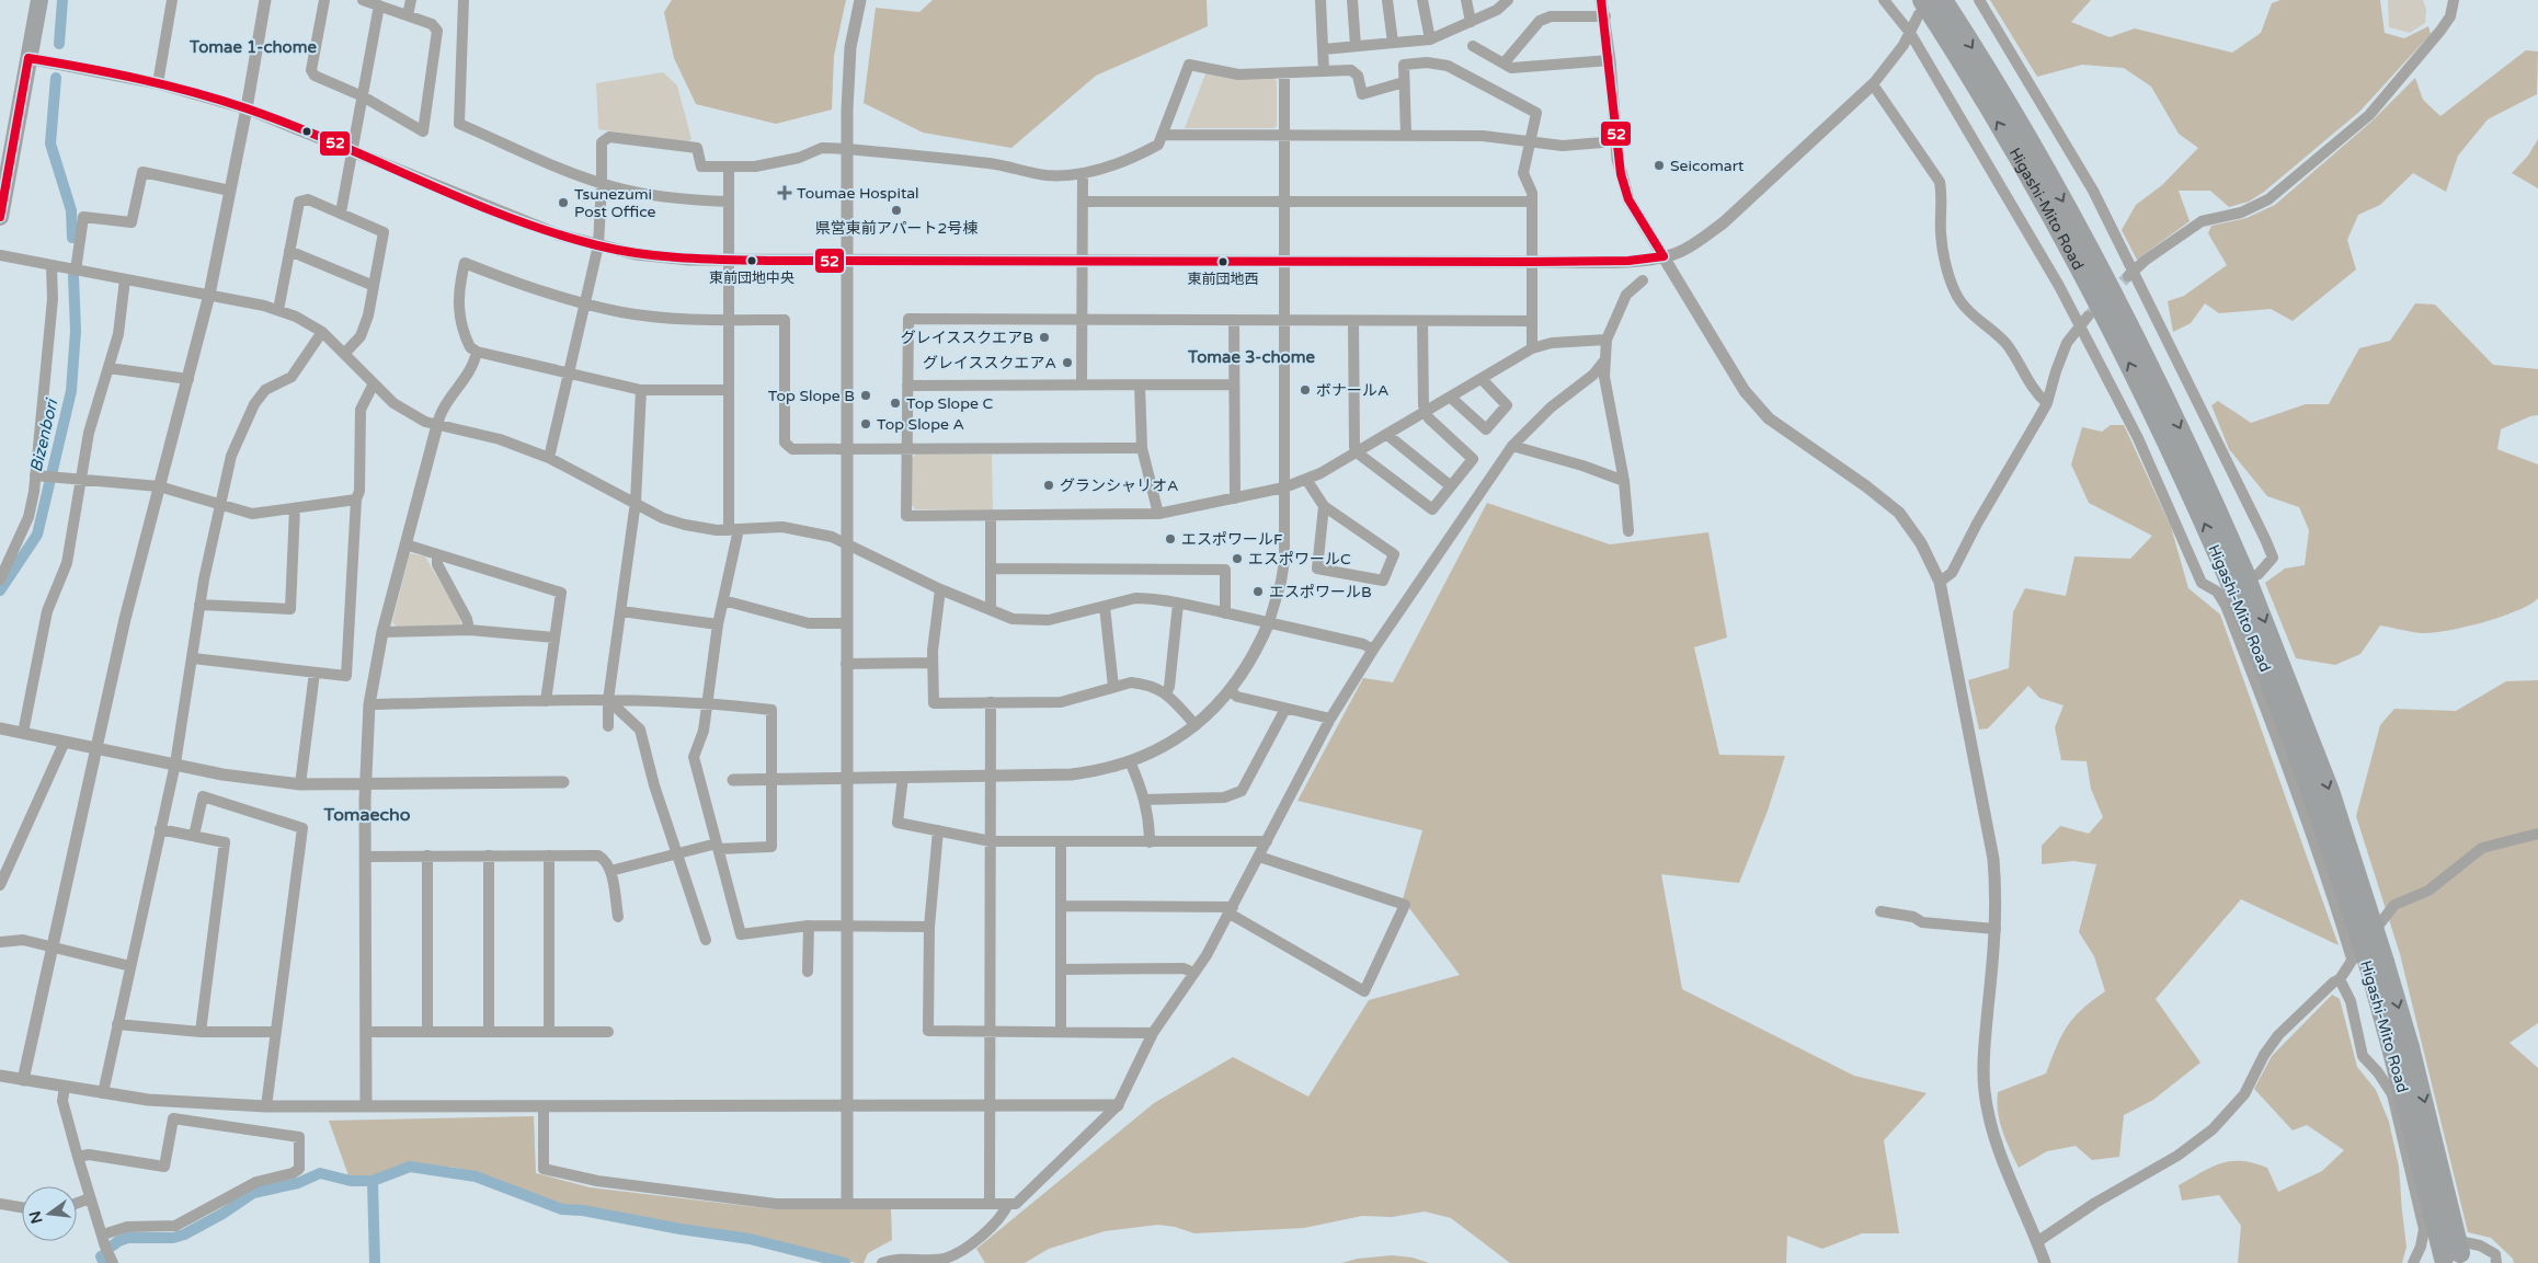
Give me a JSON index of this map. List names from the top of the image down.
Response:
{
  "streets": {
    "highway": ["Higashi-Mito Road"]
  },
  "districts": ["Tomae 1-chome", "Tomae 3-chome", "Tomaecho"],
  "water": ["Bizenbori"],
  "places": {
    "other": [
      "Seicomart",
      "Tsunezumi Post Office",
      "県営東前アパート2号棟",
      "東前団地中央",
      "東前団地西",
      "グレイススクエアB",
      "グレイススクエアA",
      "ボナールA",
      "Top Slope B",
      "Top Slope C",
      "Top Slope A",
      "グランシャリオA",
      "エスポワールF",
      "エスポワールC",
      "エスポワールB"
    ],
    "health": ["Toumae Hospital"]
  },
  "lines": ["transit line 52"],
  "north": "left"
}
